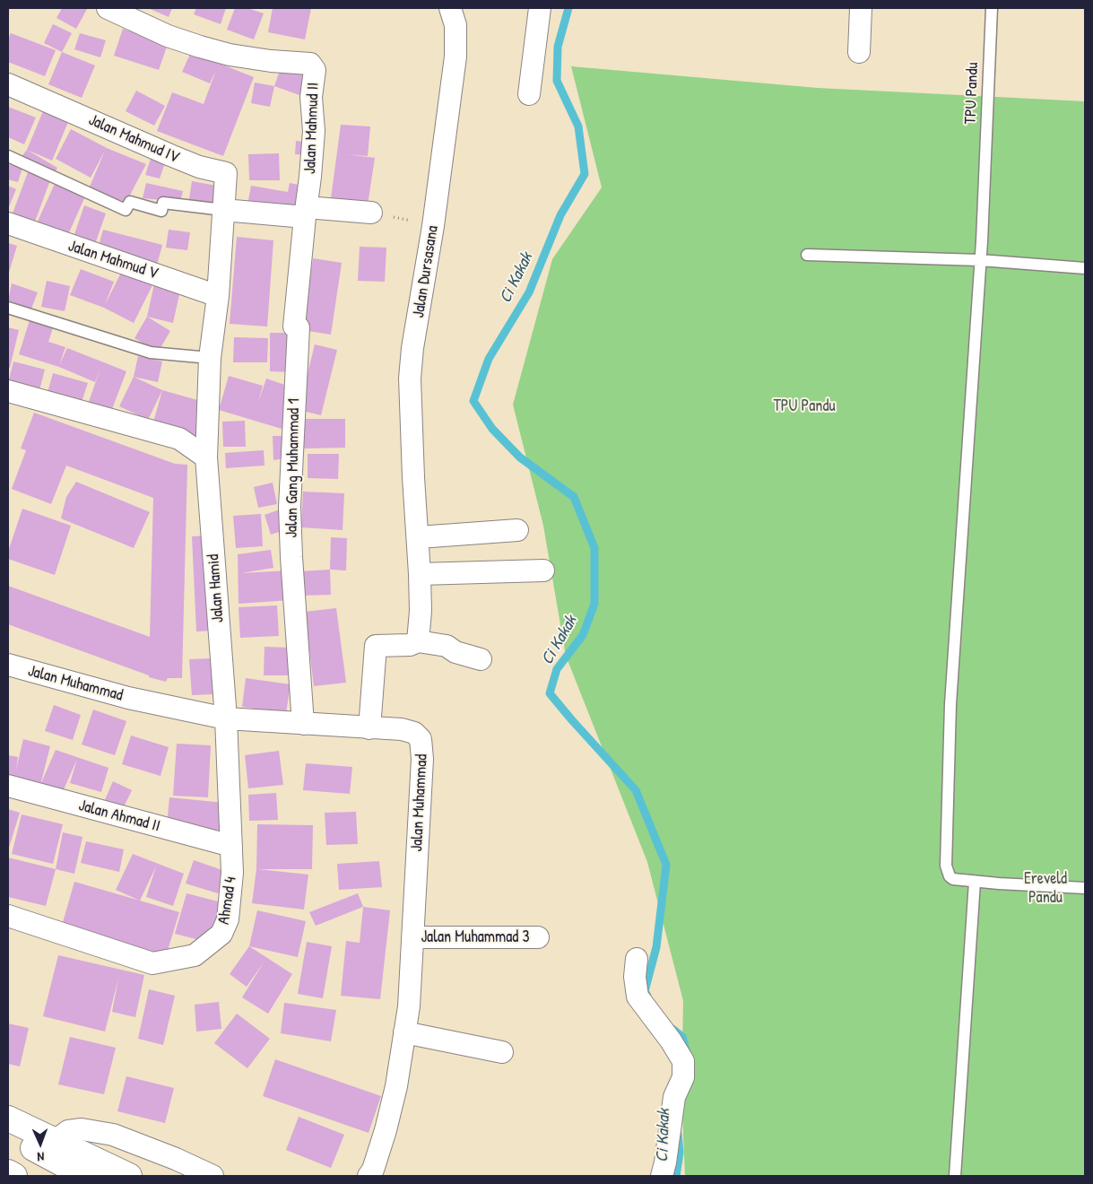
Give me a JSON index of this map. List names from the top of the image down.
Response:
{
  "streets": {
    "street": [
      "Jalan Mahmud II",
      "Jalan Mahmud IV",
      "Jalan Mahmud V",
      "Jalan Dursasana",
      "Jalan Gang Muhammad 1",
      "Jalan Hamid",
      "Jalan Muhammad",
      "Jalan Ahmad II",
      "Ahmad 4",
      "Jalan Muhammad 3"
    ],
    "lane": ["TPU Pandu"]
  },
  "crossings": [
    ["Jalan Mahmud II", "Jalan Gang Muhammad 1"],
    ["Jalan Mahmud IV", "Jalan Hamid"],
    ["Jalan Mahmud V", "Jalan Hamid"],
    ["Jalan Gang Muhammad 1", "Jalan Muhammad"],
    ["Jalan Hamid", "Jalan Muhammad"],
    ["Jalan Hamid", "Ahmad 4"],
    ["Jalan Muhammad", "Ahmad 4"],
    ["Jalan Muhammad", "Jalan Muhammad 3"],
    ["Jalan Ahmad II", "Ahmad 4"]
  ],
  "water": ["Ci Kakak"],
  "parks": ["TPU Pandu", "Ereveld Pandu"],
  "north": "bottom"
}
